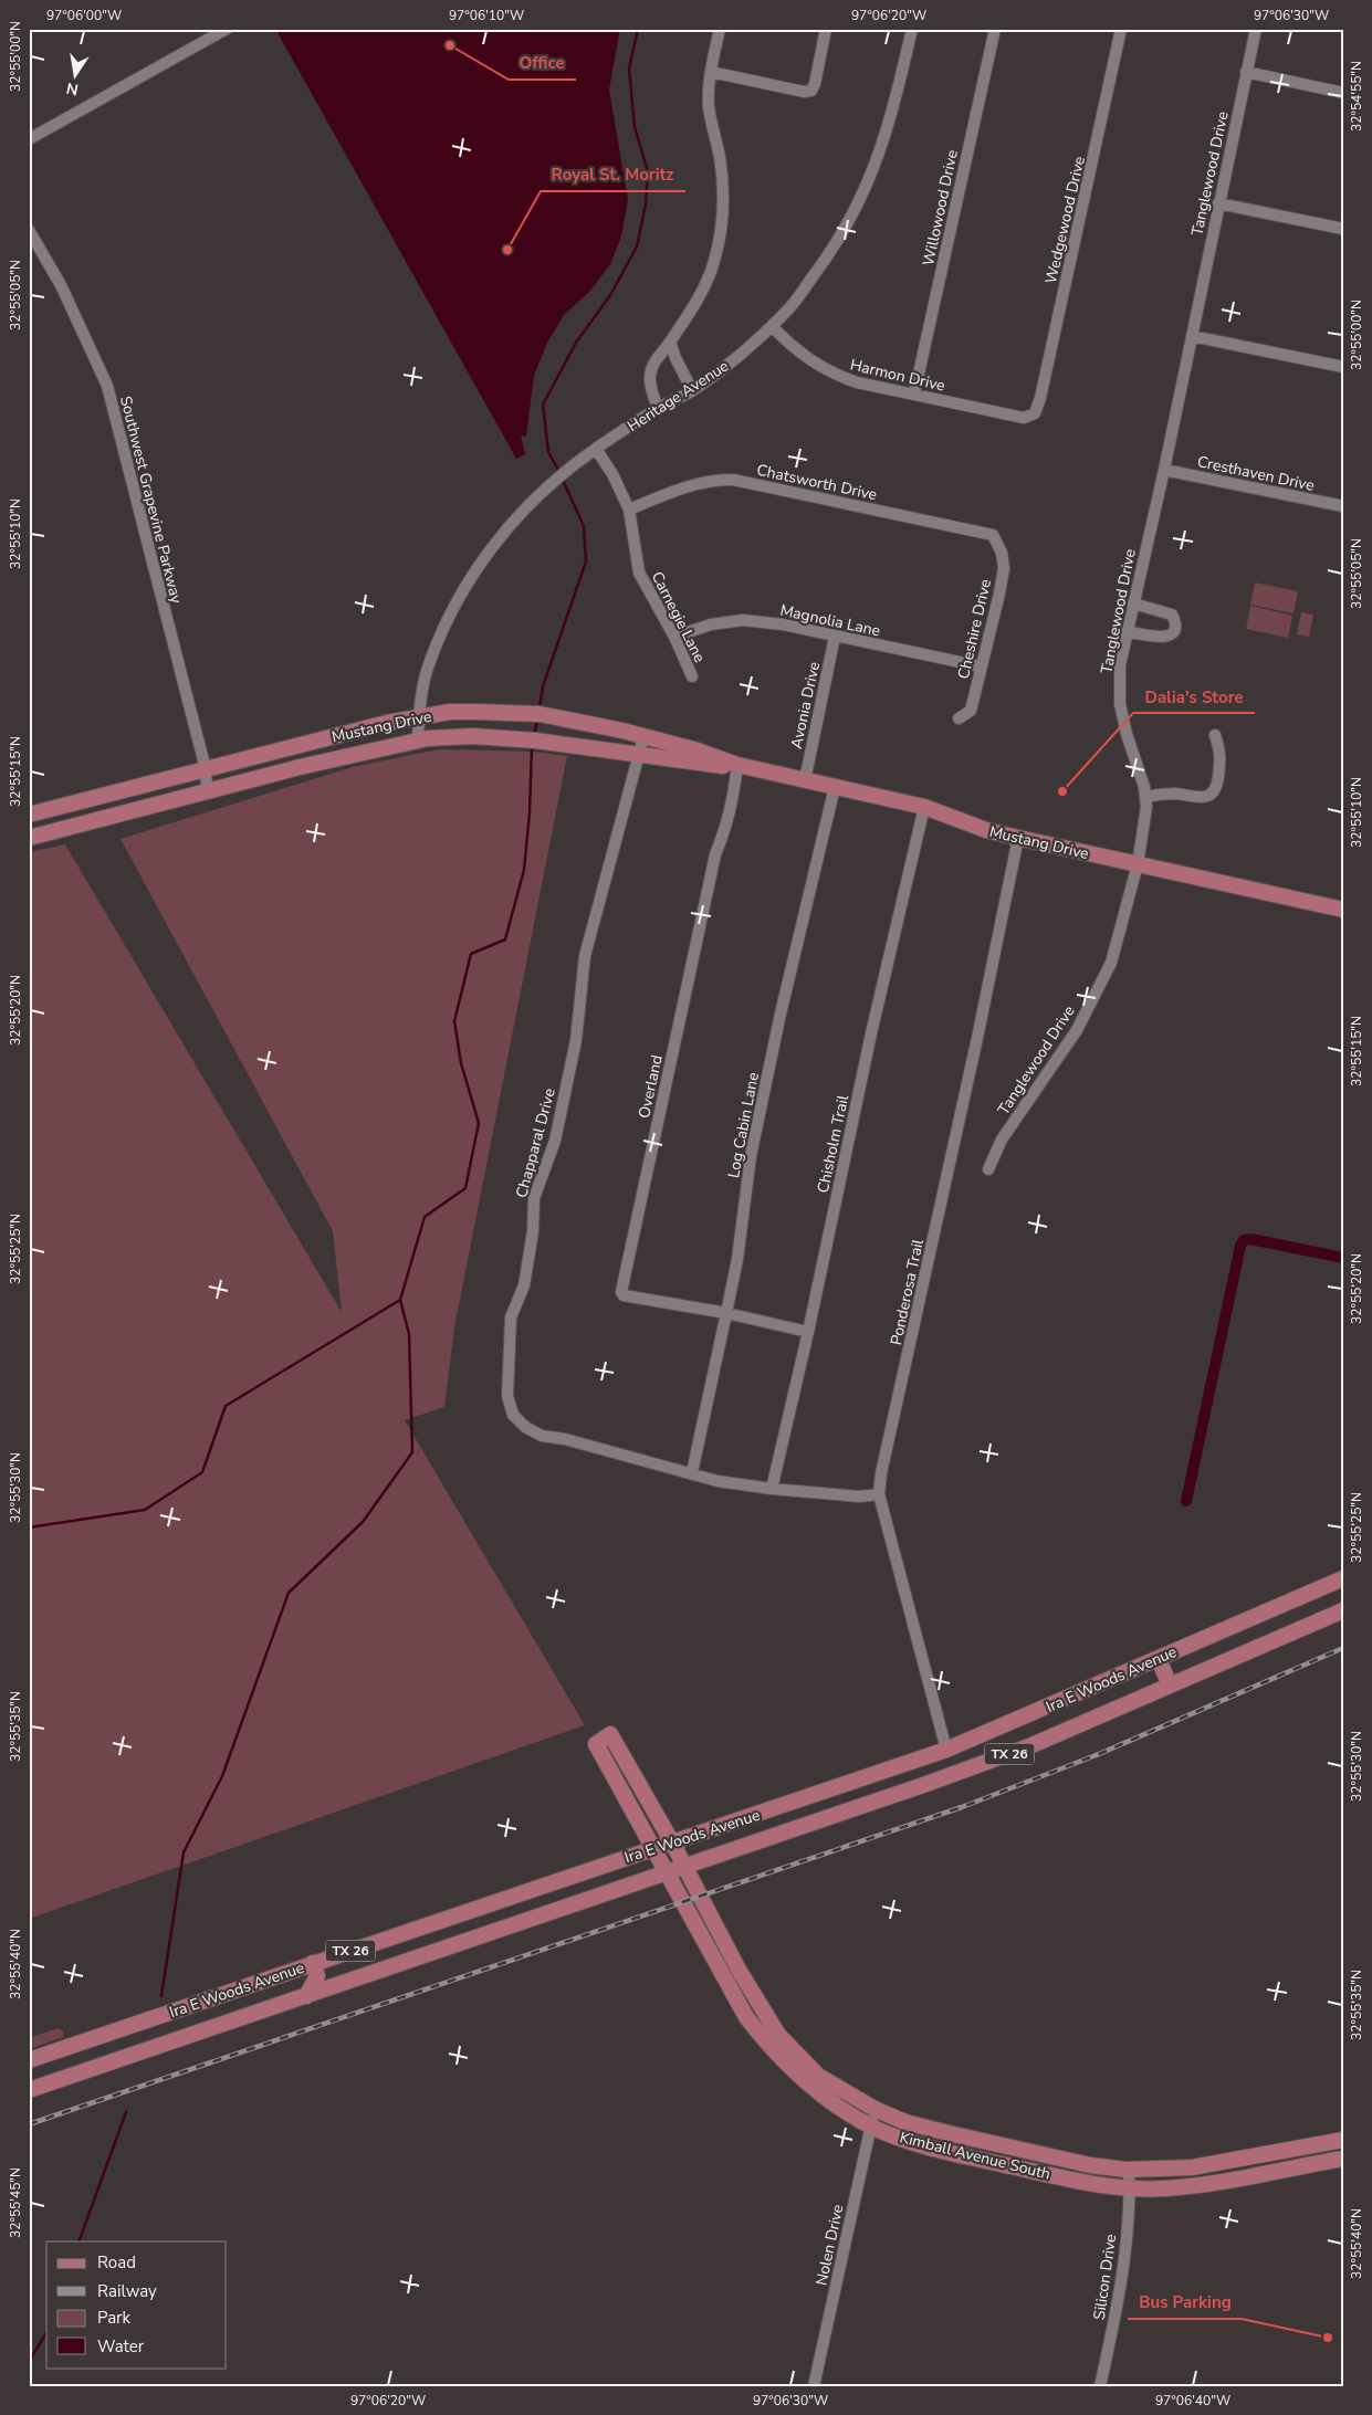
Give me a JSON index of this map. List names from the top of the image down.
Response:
{
  "streets": {
    "main road": [
      "Mustang Drive",
      "Ira E Woods Avenue",
      "TX 26",
      "Kimball Avenue South"
    ],
    "street": [
      "Tanglewood Drive",
      "Willowood Drive",
      "Wedgewood Drive",
      "Harmon Drive",
      "Heritage Avenue",
      "Cresthaven Drive",
      "Chatsworth Drive",
      "Southwest Grapevine Parkway",
      "Carnegie Lane",
      "Magnolia Lane",
      "Cheshire Drive",
      "Avonia Drive",
      "Overland",
      "Log Cabin Lane",
      "Chapparal Drive",
      "Chisholm Trail",
      "Ponderosa Trail",
      "Nolen Drive",
      "Silicon Drive"
    ]
  },
  "crossings": [
    ["Tanglewood Drive", "Cresthaven Drive"],
    ["Tanglewood Drive", "Mustang Drive"],
    ["Willowood Drive", "Harmon Drive"],
    ["Wedgewood Drive", "Harmon Drive"],
    ["Harmon Drive", "Heritage Avenue"],
    ["Heritage Avenue", "Carnegie Lane"],
    ["Heritage Avenue", "Mustang Drive"],
    ["Chatsworth Drive", "Carnegie Lane"],
    ["Chatsworth Drive", "Cheshire Drive"],
    ["Southwest Grapevine Parkway", "Mustang Drive"],
    ["Carnegie Lane", "Magnolia Lane"],
    ["Magnolia Lane", "Cheshire Drive"],
    ["Magnolia Lane", "Avonia Drive"],
    ["Avonia Drive", "Mustang Drive"],
    ["Mustang Drive", "Overland"],
    ["Mustang Drive", "Log Cabin Lane"],
    ["Mustang Drive", "Chapparal Drive"],
    ["Mustang Drive", "Chisholm Trail"],
    ["Mustang Drive", "Ponderosa Trail"],
    ["Overland", "Log Cabin Lane"],
    ["Overland", "Chisholm Trail"],
    ["Log Cabin Lane", "Chapparal Drive"],
    ["Chapparal Drive", "Chisholm Trail"],
    ["Chapparal Drive", "Ponderosa Trail"],
    ["Ponderosa Trail", "Ira E Woods Avenue"],
    ["Ira E Woods Avenue", "Kimball Avenue South"],
    ["Kimball Avenue South", "Nolen Drive"],
    ["Kimball Avenue South", "Silicon Drive"]
  ],
  "places": [
    "Office",
    "Royal St. Moritz",
    "Dalia's Store",
    "Bus Parking"
  ],
  "legend": [
    "Road",
    "Railway",
    "Park",
    "Water"
  ],
  "north": "bottom",
  "coordinates": [
    "97°06'00\"W",
    "97°06'10\"W",
    "97°06'20\"W",
    "97°06'30\"W",
    "32°55'00\"N",
    "32°54'55\"N",
    "32°55'05\"N",
    "32°55'10\"N",
    "32°55'15\"N",
    "32°55'20\"N",
    "32°55'25\"N",
    "32°55'30\"N",
    "32°55'35\"N",
    "32°55'40\"N",
    "32°55'45\"N",
    "97°06'40\"W"
  ]
}
